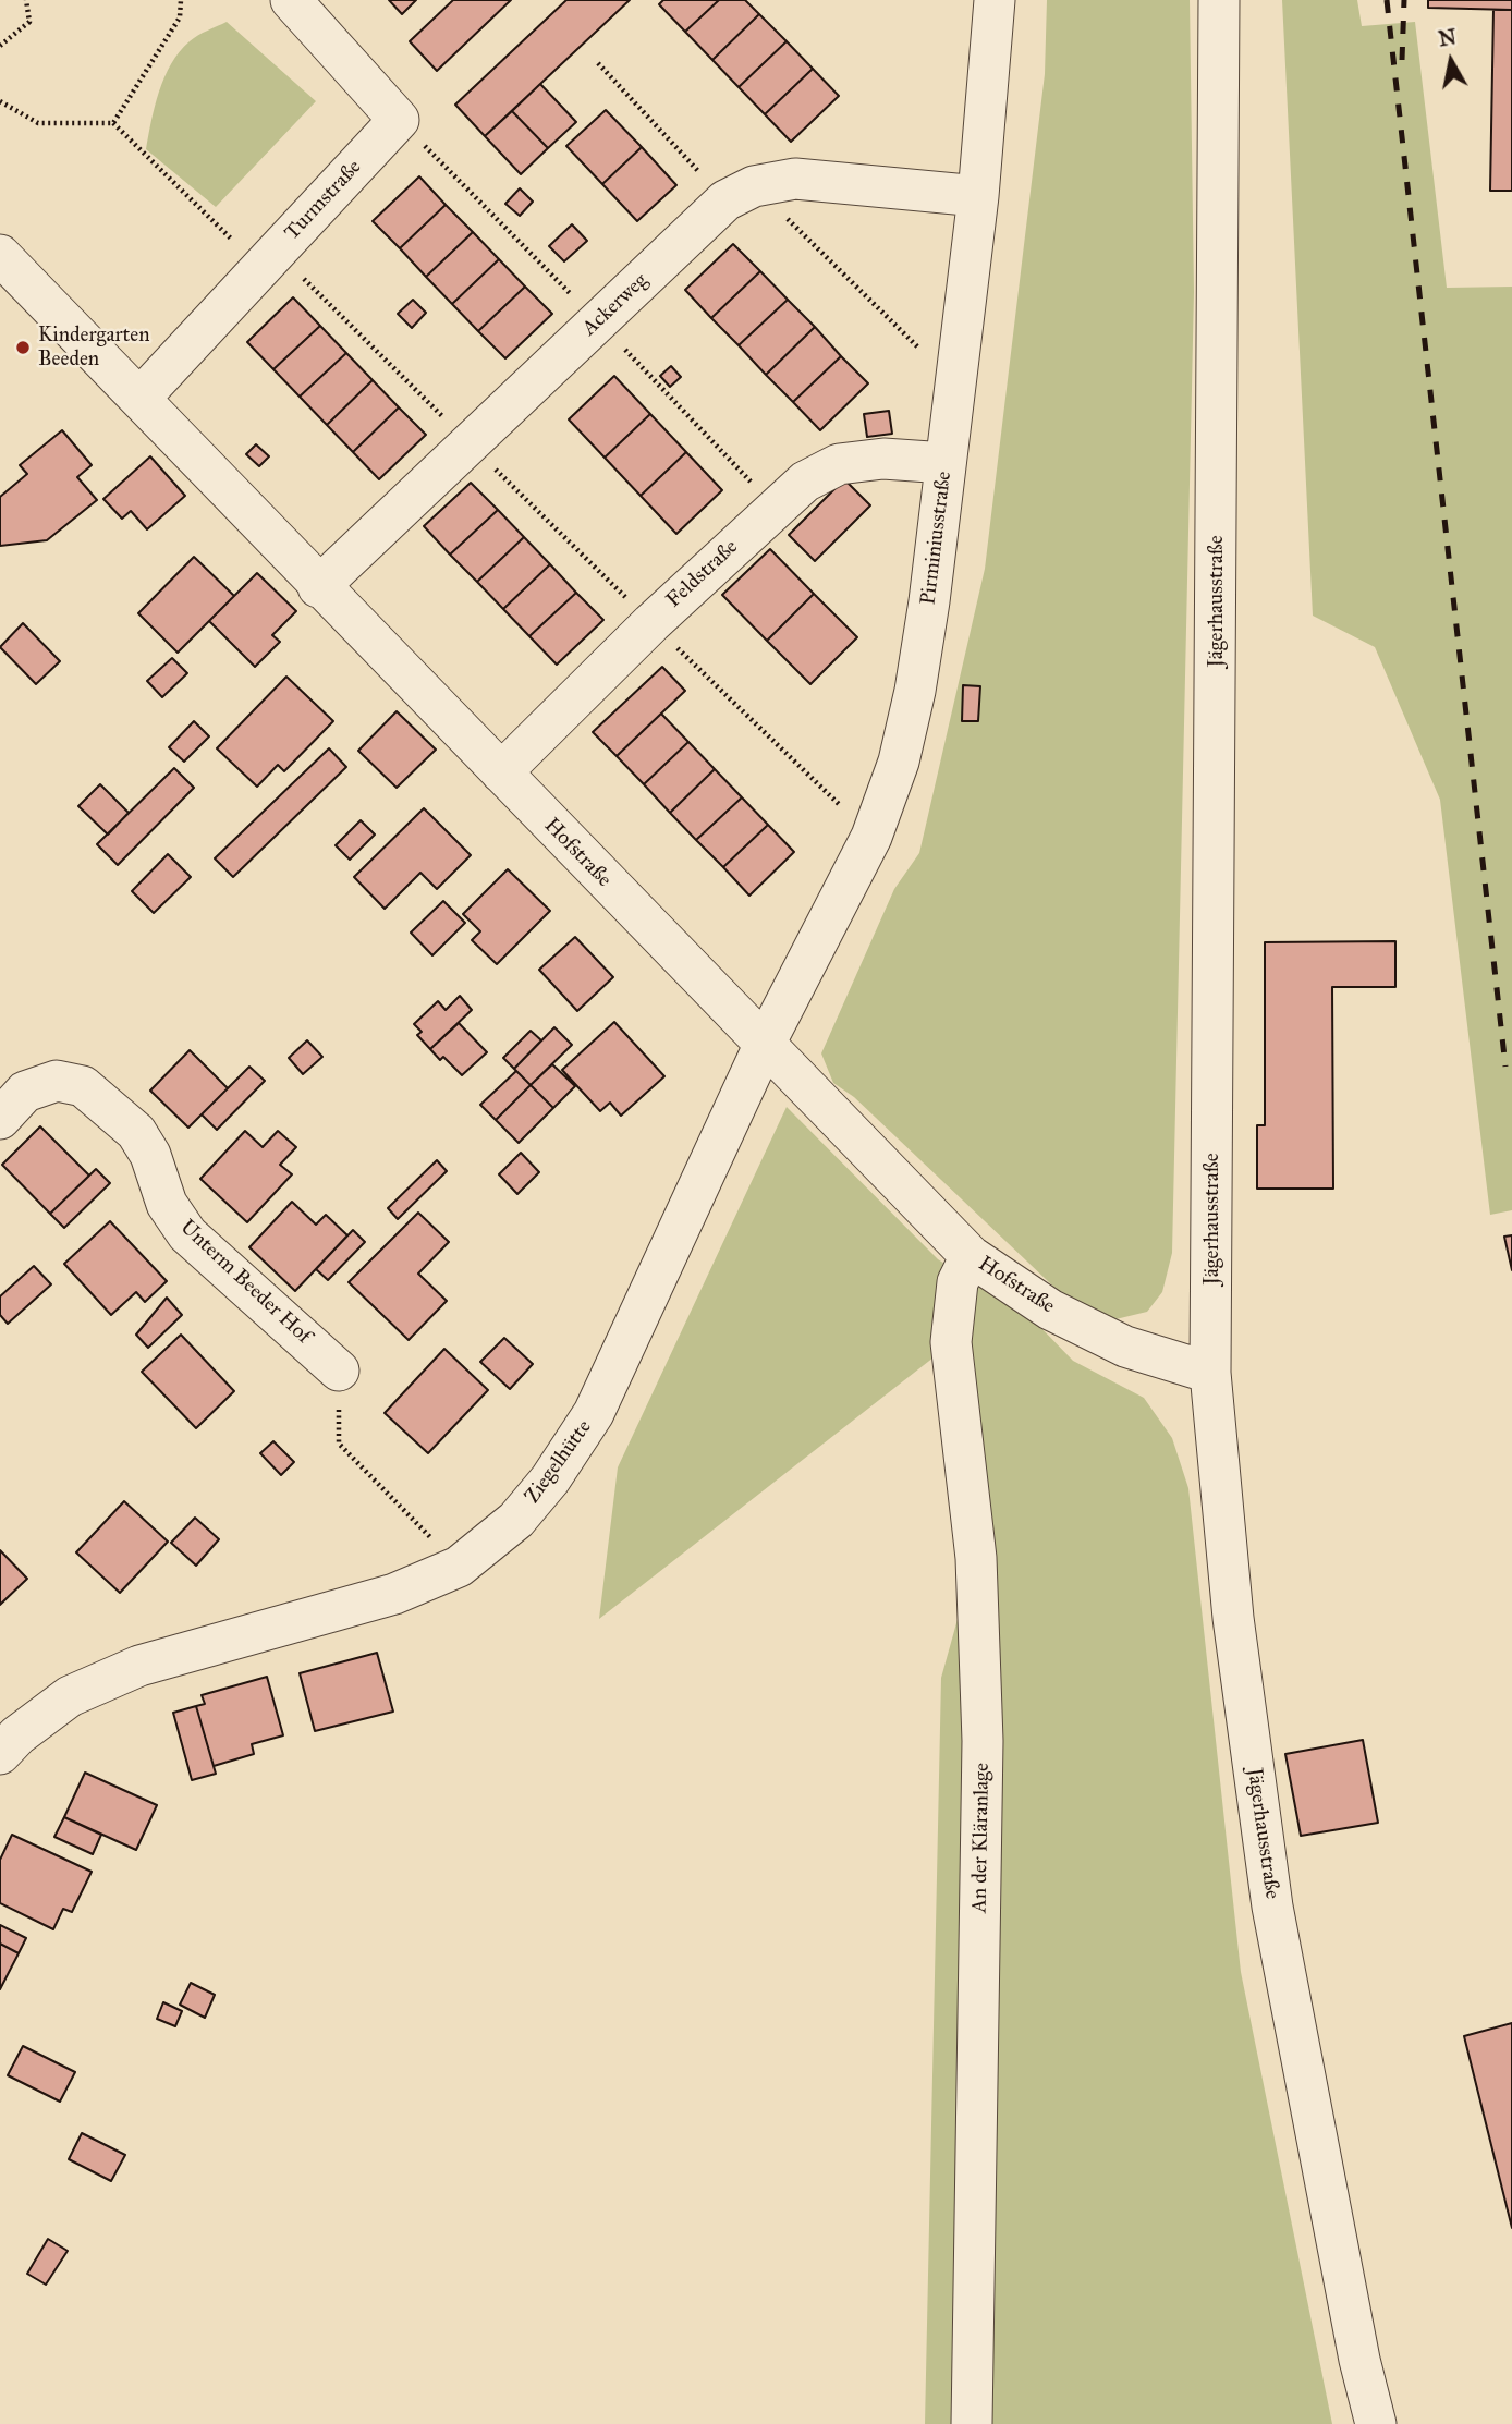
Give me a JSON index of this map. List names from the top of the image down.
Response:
{
  "streets": {
    "street": [
      "Turmstraße",
      "Ackerweg",
      "Pirminiusstraße",
      "Feldstraße",
      "Jägerhausstraße",
      "Hofstraße",
      "Unterm Beeder Hof",
      "Ziegelhütte",
      "An der Kläranlage"
    ]
  },
  "crossings": [
    ["Turmstraße", "Hofstraße"],
    ["Ackerweg", "Hofstraße"],
    ["Pirminiusstraße", "Feldstraße"],
    ["Pirminiusstraße", "Hofstraße"],
    ["Pirminiusstraße", "Ziegelhütte"],
    ["Feldstraße", "Hofstraße"],
    ["Jägerhausstraße", "Hofstraße"],
    ["Hofstraße", "Ziegelhütte"],
    ["Hofstraße", "An der Kläranlage"]
  ],
  "places": ["Kindergarten Beeden"],
  "north": "top"
}
